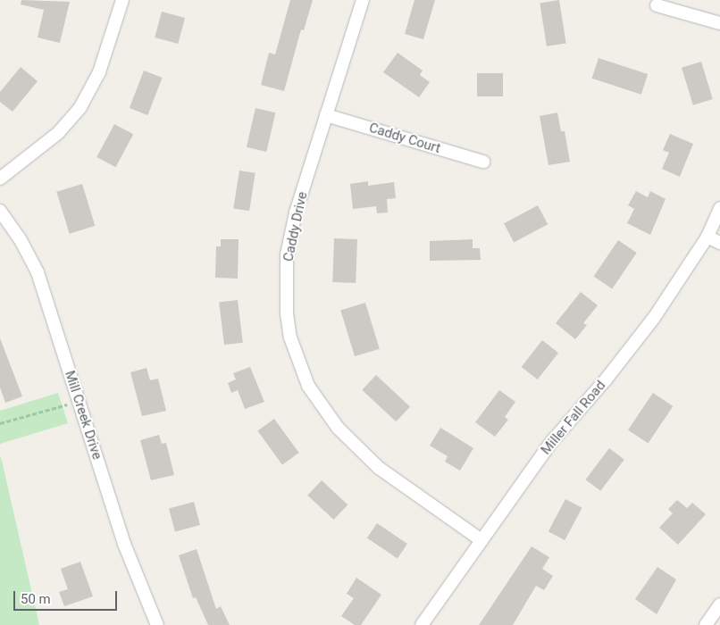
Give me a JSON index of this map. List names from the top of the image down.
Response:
{
  "streets": {
    "street": [
      "Caddy Court",
      "Caddy Drive",
      "Mill Creek Drive",
      "Miller Fall Road"
    ]
  },
  "crossings": [
    ["Caddy Court", "Caddy Drive"],
    ["Caddy Drive", "Miller Fall Road"]
  ],
  "scale_bar": "50 m"
}
